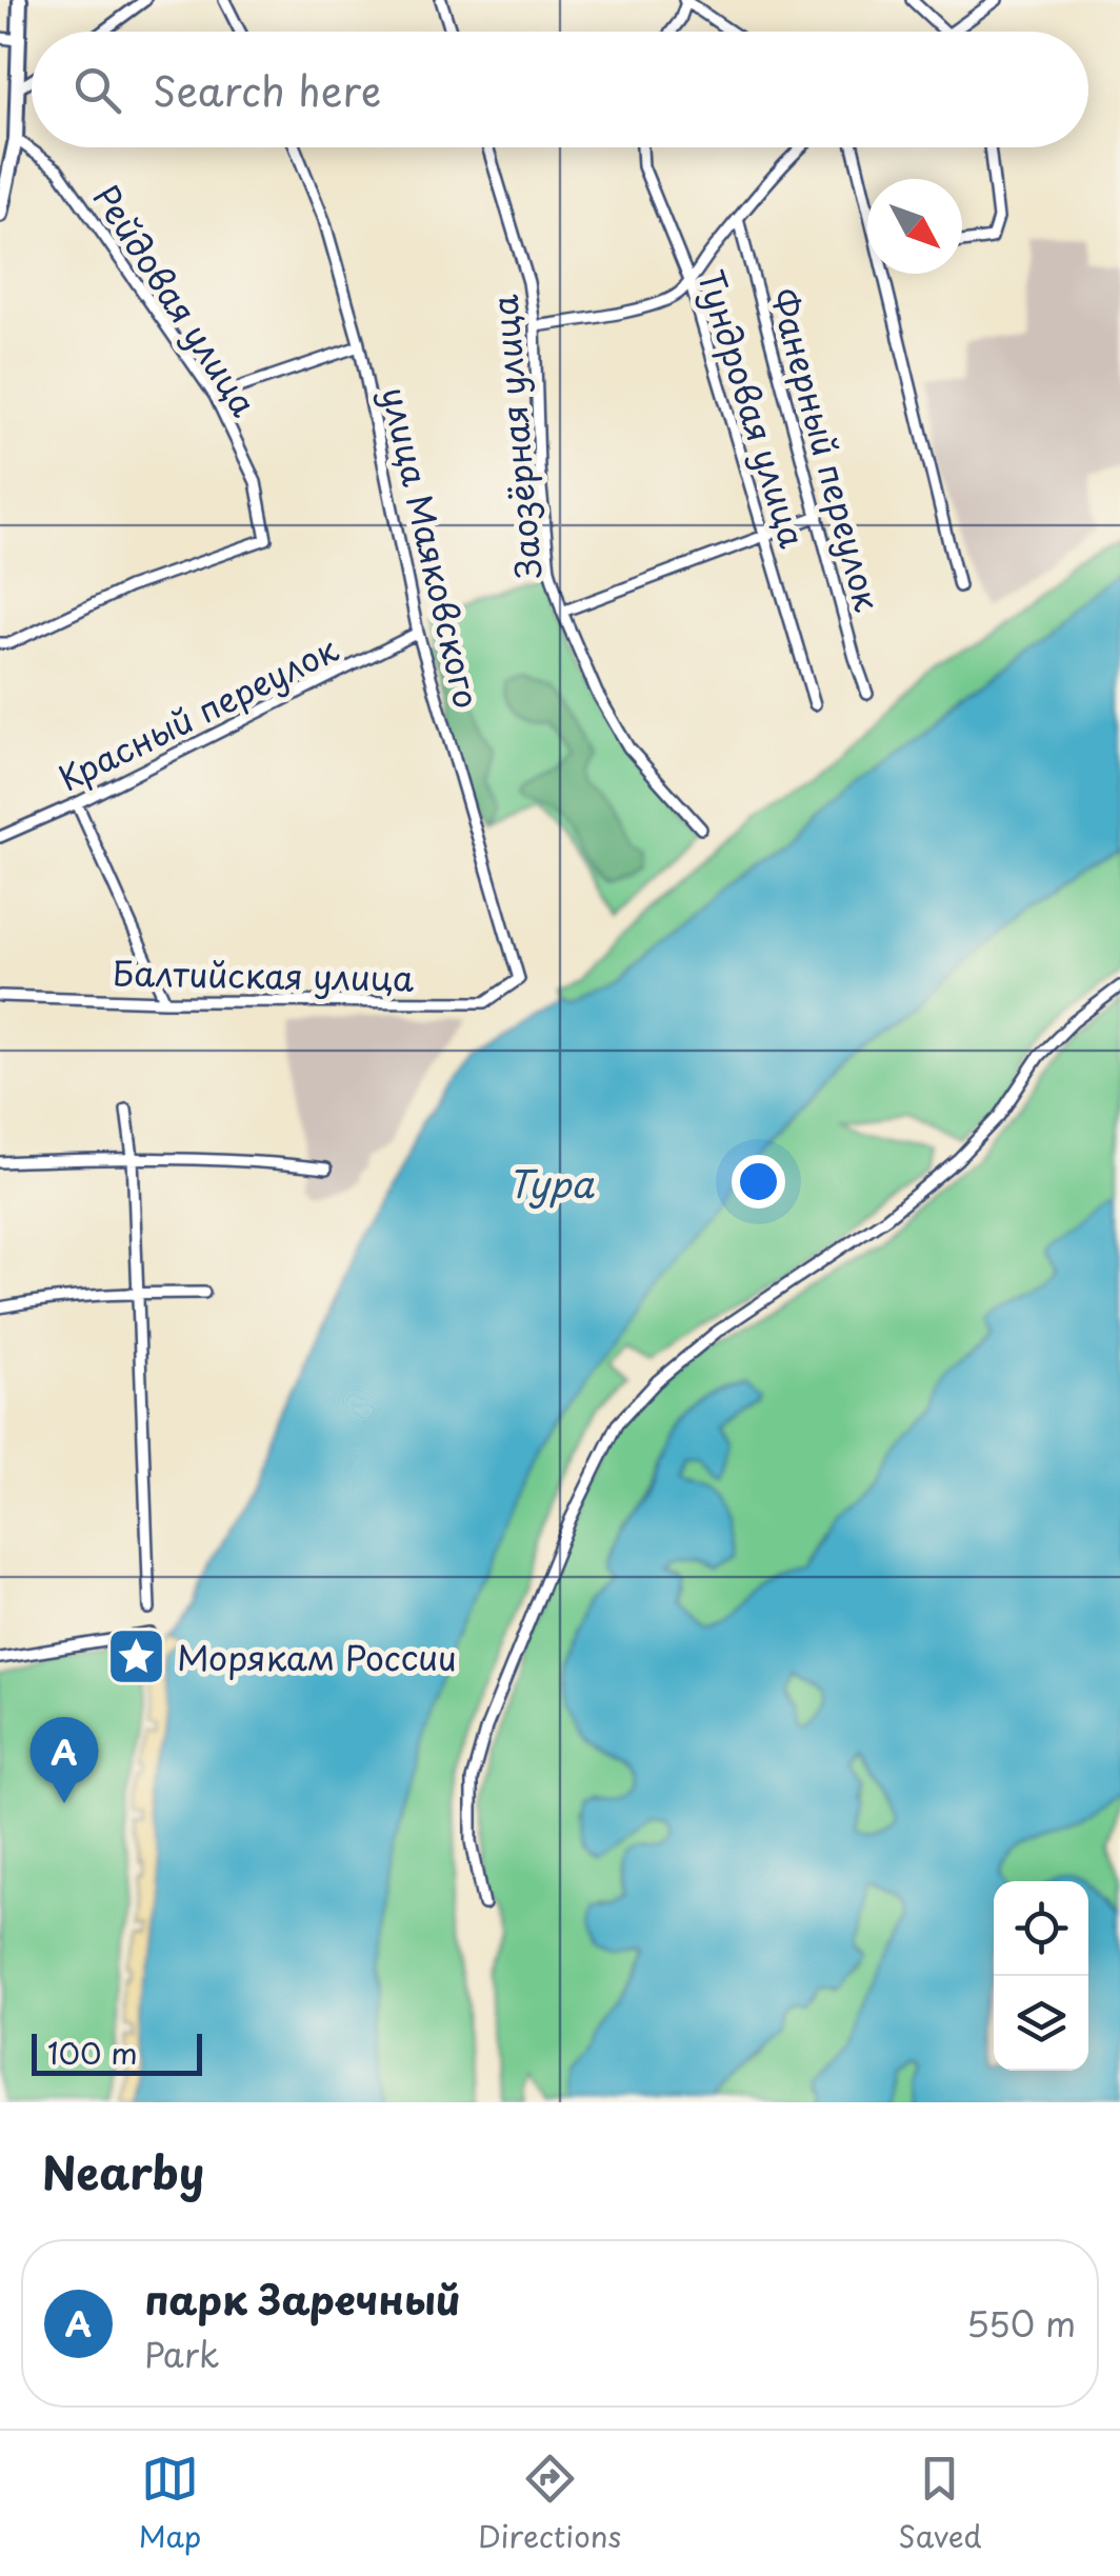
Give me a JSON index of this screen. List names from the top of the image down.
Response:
{
  "streets": {
    "street": [
      "Рейдовая улица",
      "Тундровая улица",
      "Заозёрная улица",
      "Фанерный переулок",
      "улица Маяковского",
      "Красный переулок",
      "Балтийская улица"
    ]
  },
  "crossings": [
    ["улица Маяковского", "Красный переулок"],
    ["улица Маяковского", "Балтийская улица"]
  ],
  "water": ["Тура"],
  "places": {
    "place": ["Морякам России"]
  },
  "scale_bar": "100 m",
  "north": "bottom right",
  "page": {
    "search": "Search here",
    "pins": "A",
    "scale": "100 m",
    "heading": "Nearby",
    "list": [
      {
        "mark": "A",
        "name": "парк Заречный",
        "note": "Park",
        "value": "550 m"
      }
    ],
    "nav": ["Map", "Directions", "Saved"]
  }
}
